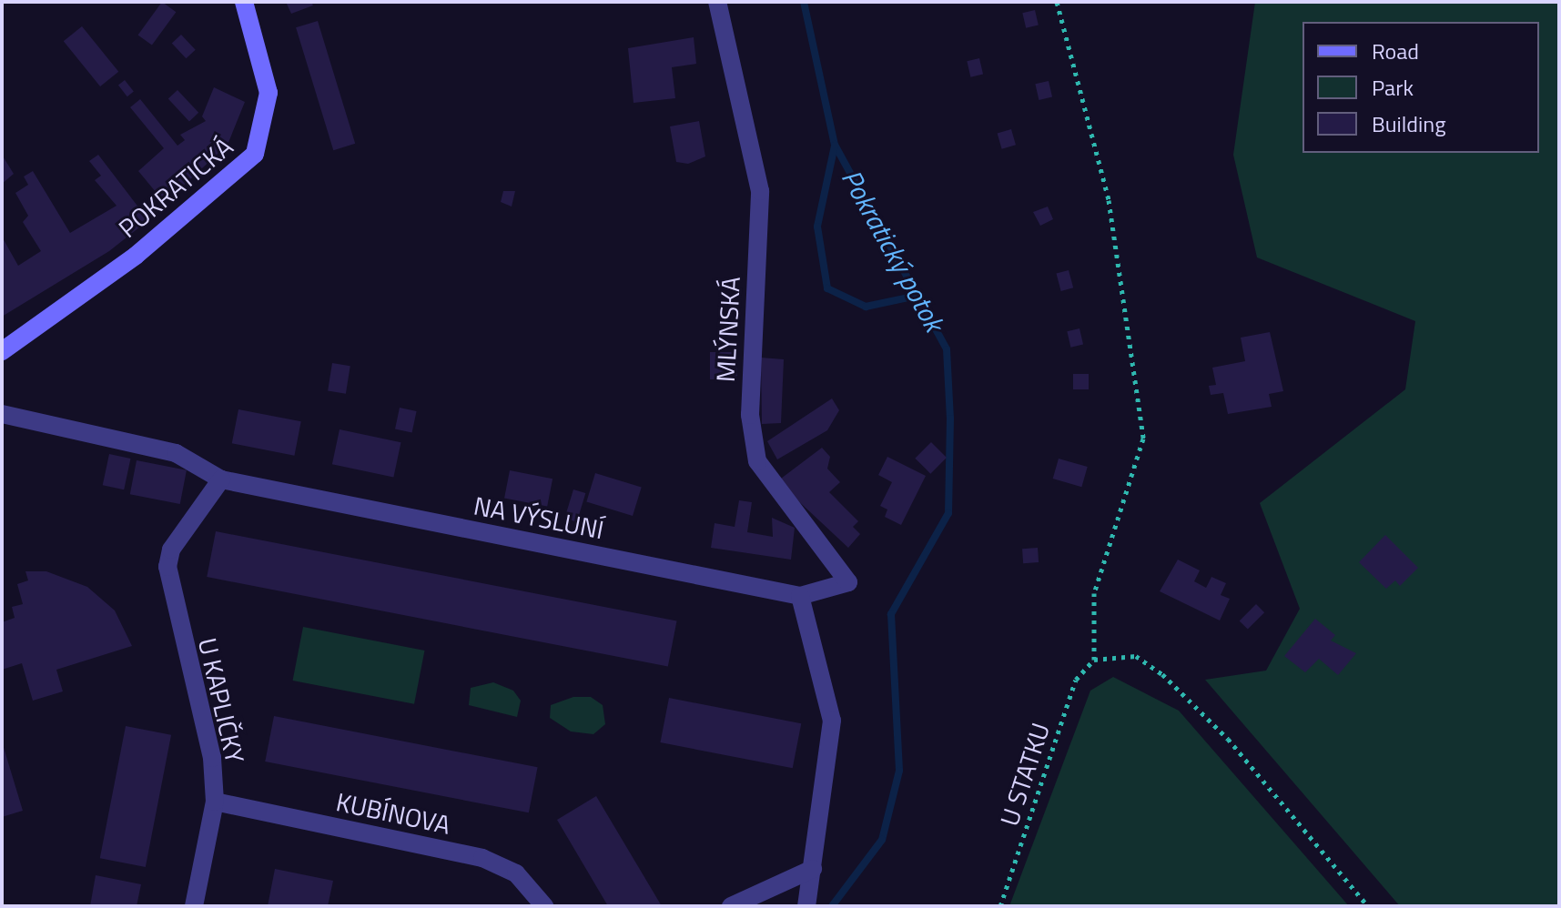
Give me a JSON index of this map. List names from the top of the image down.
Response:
{
  "streets": {
    "street": [
      "POKRATICKÁ",
      "MLÝNSKÁ",
      "NA VÝSLUNÍ",
      "U KAPLIČKY",
      "KUBÍNOVA"
    ],
    "path": ["U STATKU"]
  },
  "crossings": [
    ["MLÝNSKÁ", "NA VÝSLUNÍ"],
    ["NA VÝSLUNÍ", "U KAPLIČKY"],
    ["U KAPLIČKY", "KUBÍNOVA"]
  ],
  "water": ["Pokratický potok"],
  "legend": ["Road", "Park", "Building"]
}
